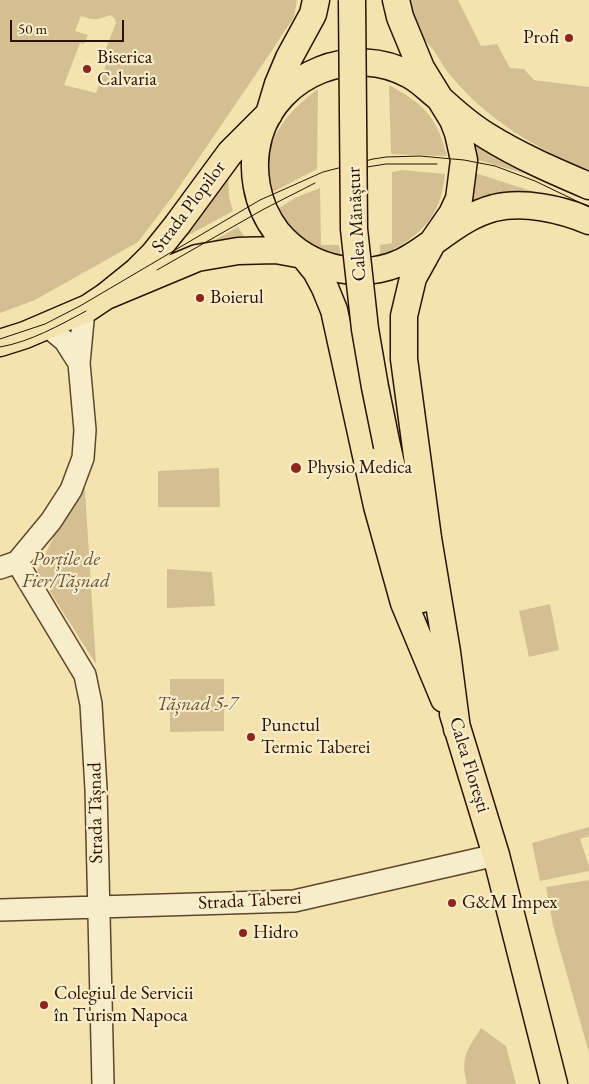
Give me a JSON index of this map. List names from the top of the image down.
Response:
{
  "streets": {
    "main road": ["Strada Plopilor", "Calea Mănăștur", "Calea Florești"],
    "street": ["Strada Tășnad", "Strada Taberei"]
  },
  "crossings": [
    ["Calea Mănăștur", "Calea Florești"],
    ["Calea Florești", "Strada Taberei"],
    ["Strada Tășnad", "Strada Taberei"]
  ],
  "parks": ["Porțile de Fier/Tășnad", "Tășnad 5-7"],
  "places": [
    "Profi",
    "Biserica Calvaria",
    "Boierul",
    "Physio Medica",
    "Punctul Termic Taberei",
    "G&M Impex",
    "Hidro",
    "Colegiul de Servicii în Turism Napoca"
  ],
  "scale_bar": "50 m"
}
